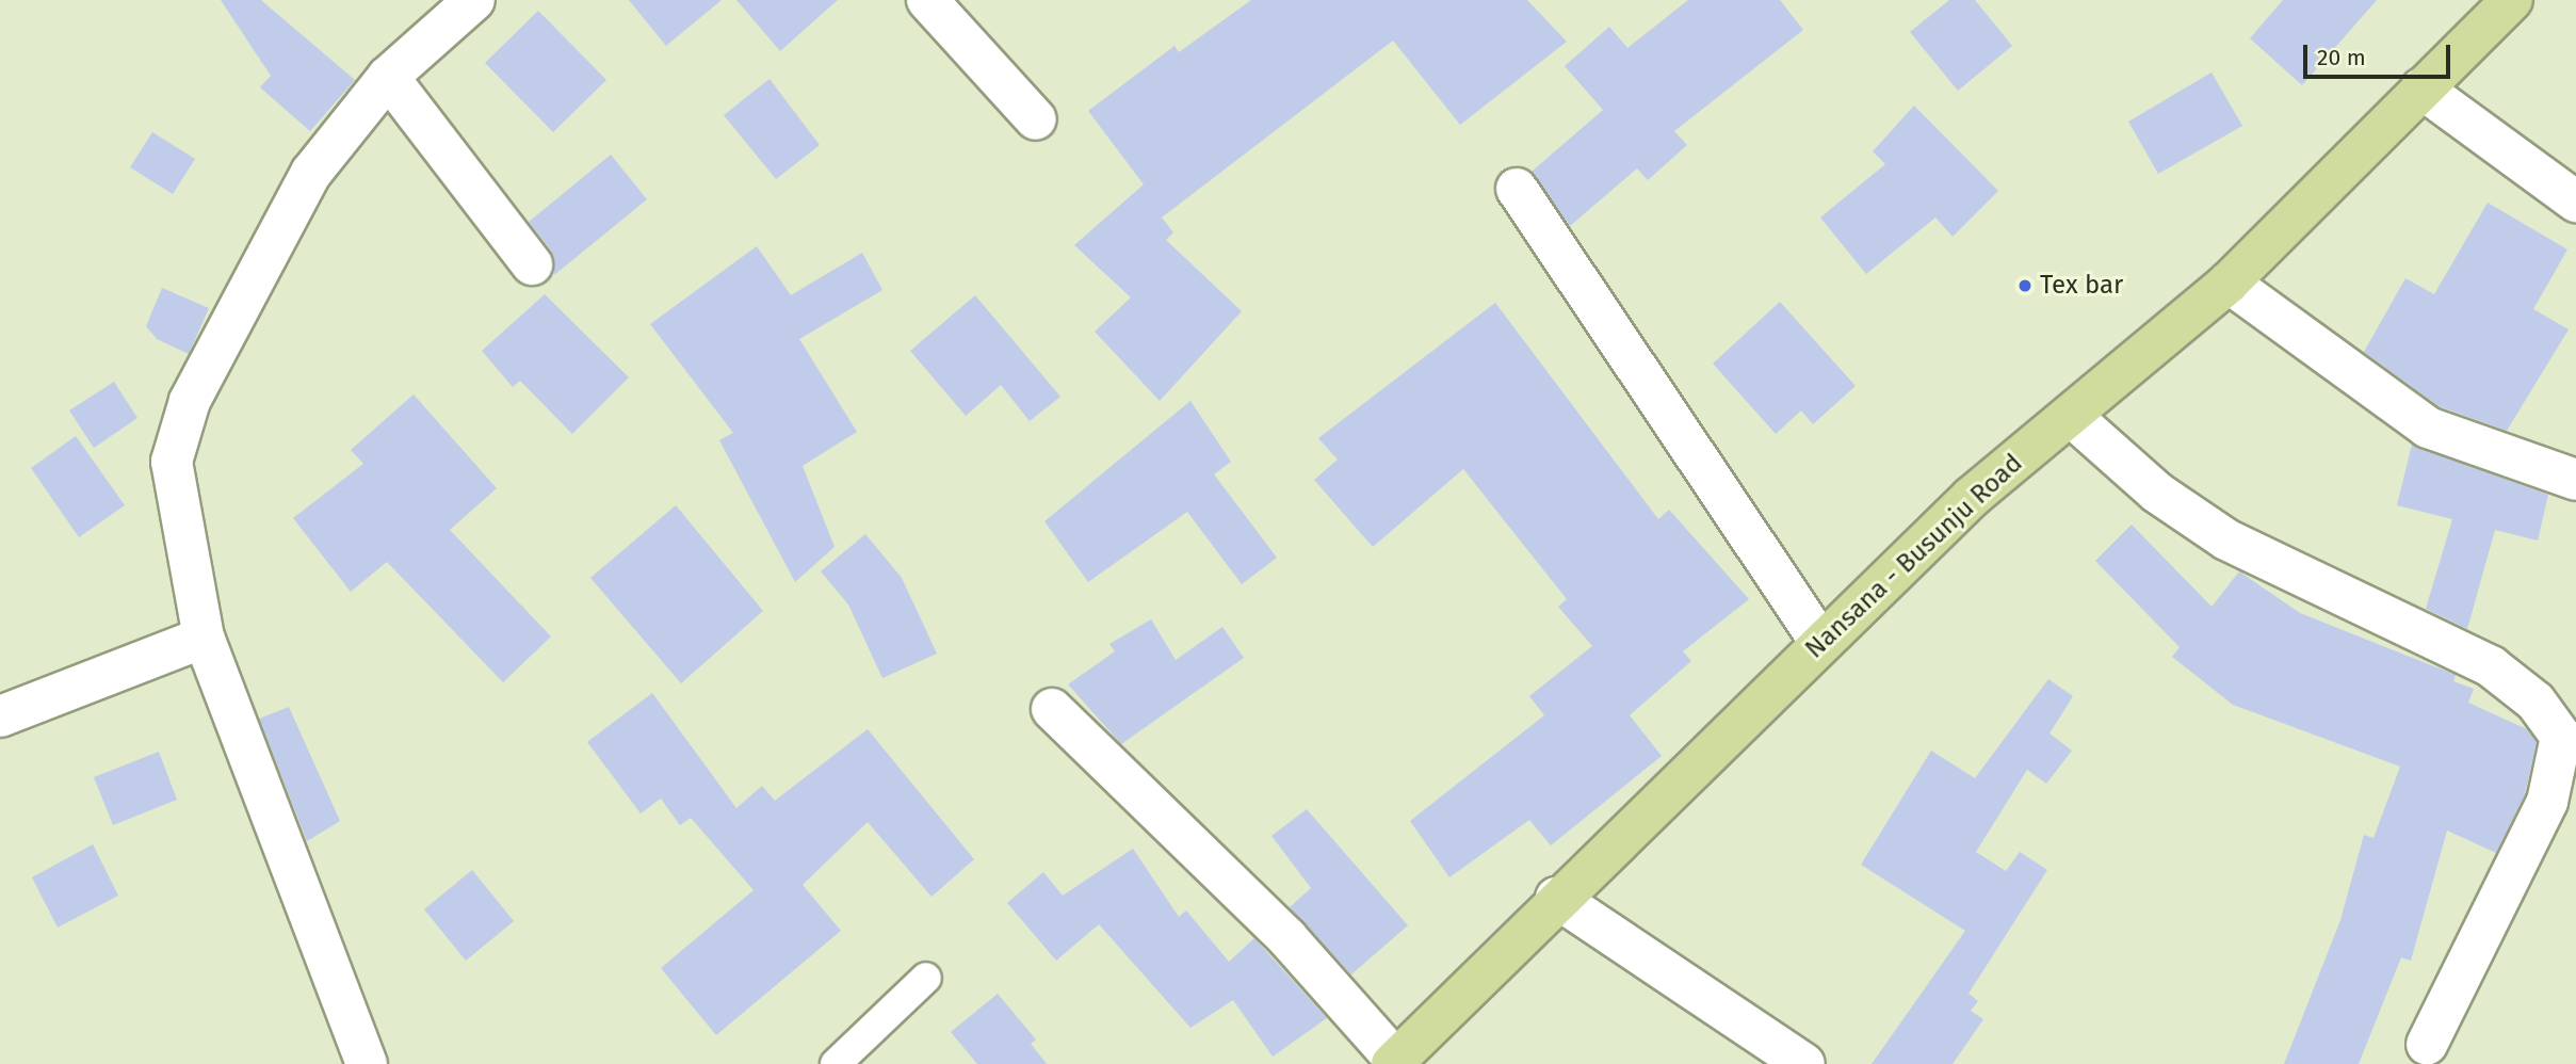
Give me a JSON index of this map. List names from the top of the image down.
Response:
{
  "streets": {
    "main road": ["Nansana - Busunju Road"]
  },
  "places": ["Tex bar"],
  "scale_bar": "20 m"
}
